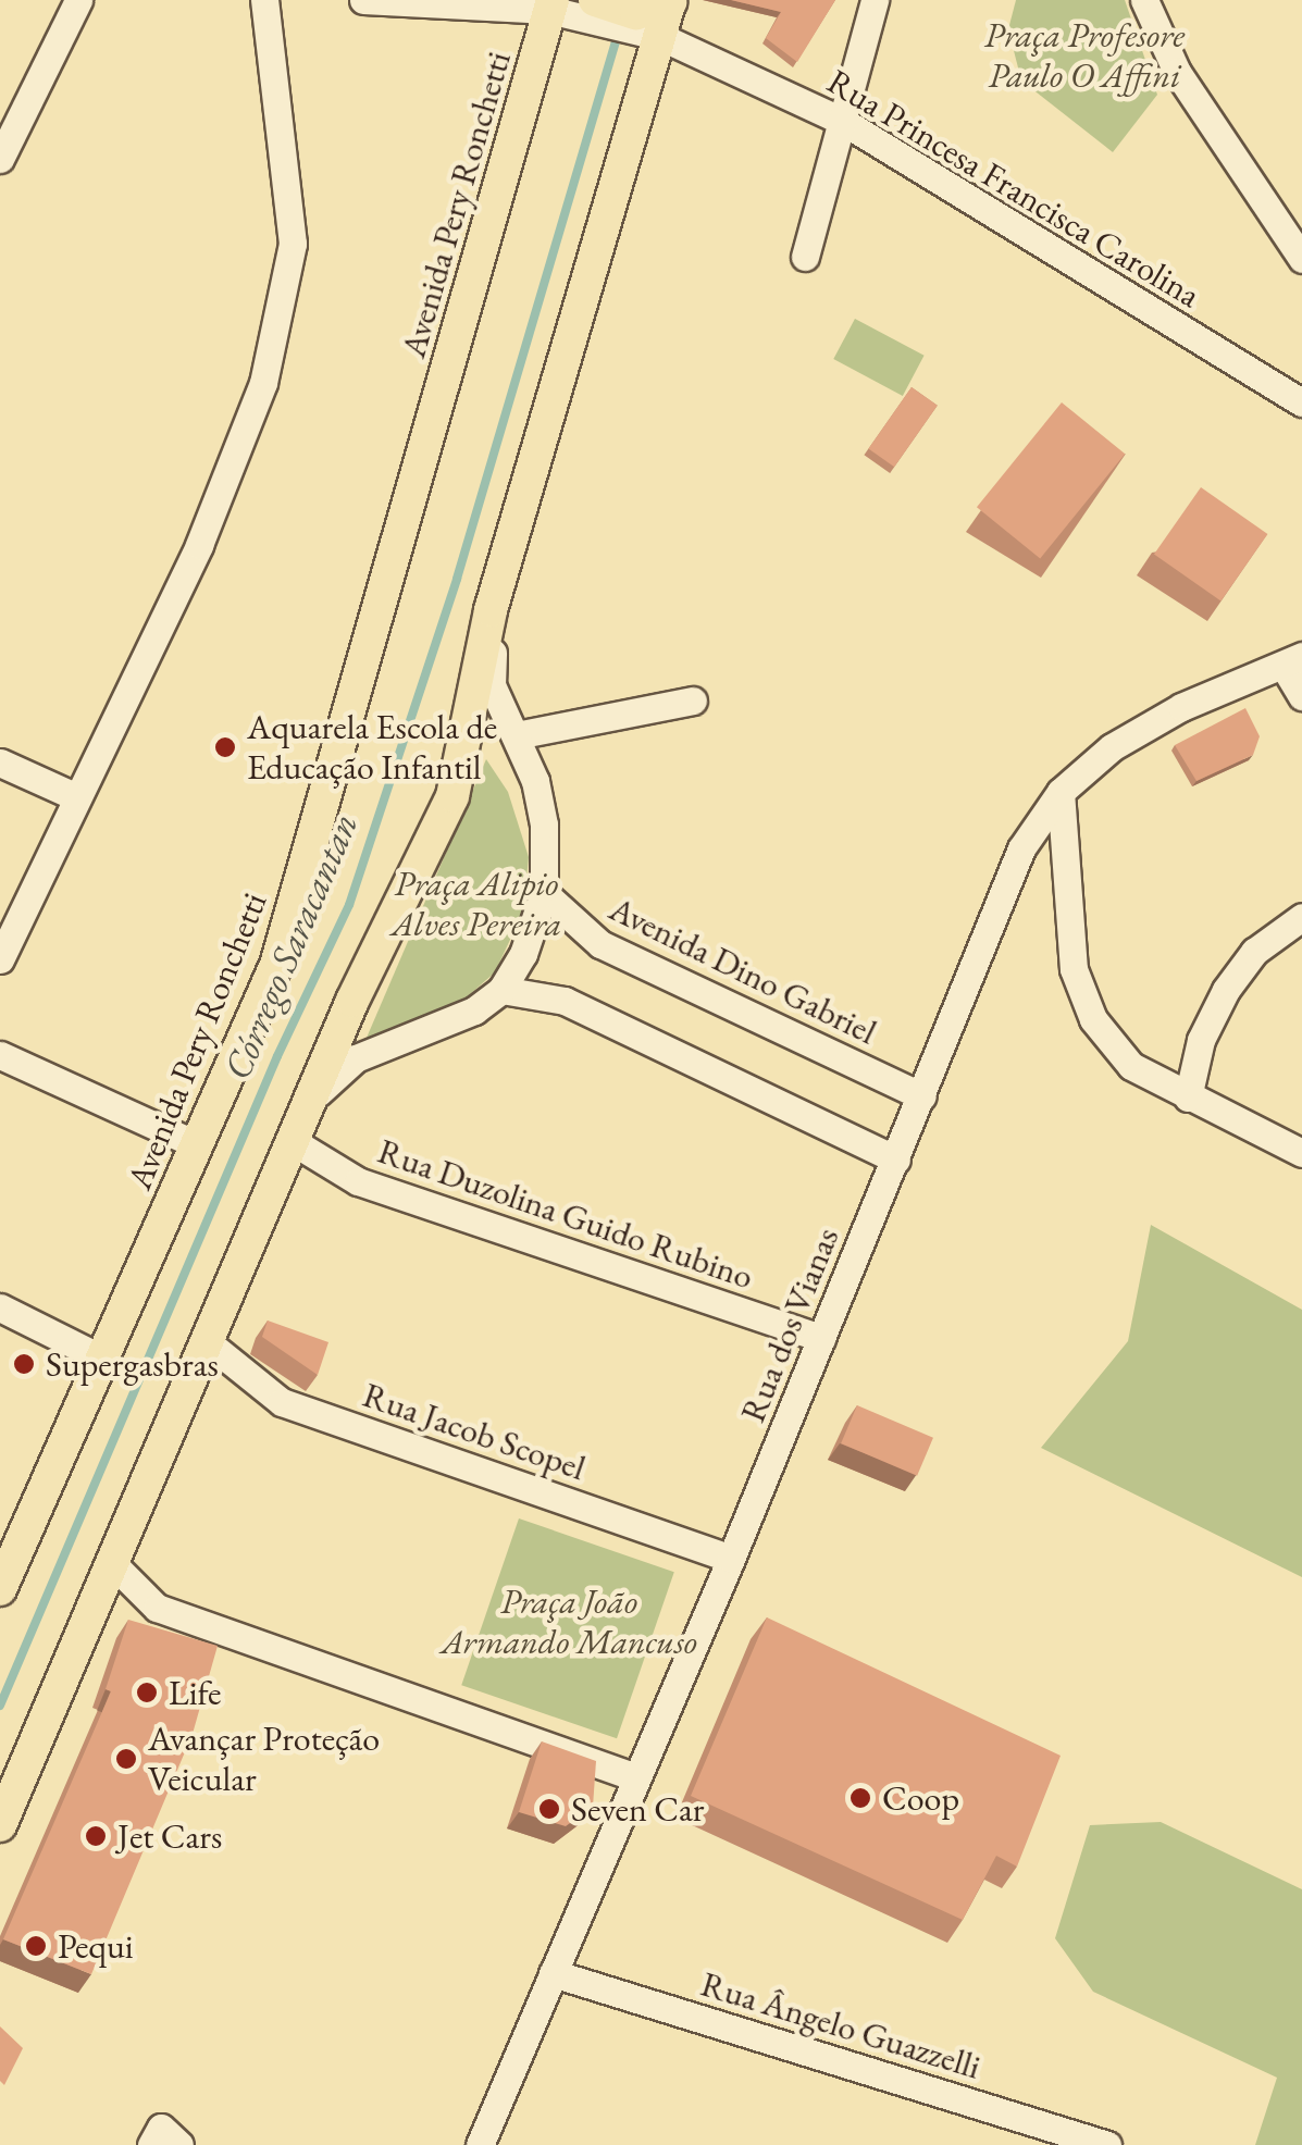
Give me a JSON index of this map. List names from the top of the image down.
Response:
{
  "streets": {
    "main road": ["Avenida Pery Ronchetti"],
    "street": [
      "Rua Princesa Francisca Carolina",
      "Avenida Dino Gabriel",
      "Rua Duzolina Guido Rubino",
      "Rua dos Vianas",
      "Rua Jacob Scopel",
      "Rua Ângelo Guazzelli"
    ]
  },
  "crossings": [
    ["Avenida Dino Gabriel", "Rua dos Vianas"],
    ["Rua Duzolina Guido Rubino", "Rua dos Vianas"],
    ["Rua dos Vianas", "Rua Jacob Scopel"],
    ["Rua dos Vianas", "Rua Ângelo Guazzelli"]
  ],
  "water": ["Córrego Saracantan"],
  "parks": ["Praça Profesore Paulo O Affini", "Praça Alipio Alves Pereira", "Praça João Armando Mancuso"],
  "places": [
    "Aquarela Escola de Educação Infantil",
    "Supergasbras",
    "Life",
    "Avançar Proteção Veicular",
    "Coop",
    "Seven Car",
    "Jet Cars",
    "Pequi"
  ]
}
